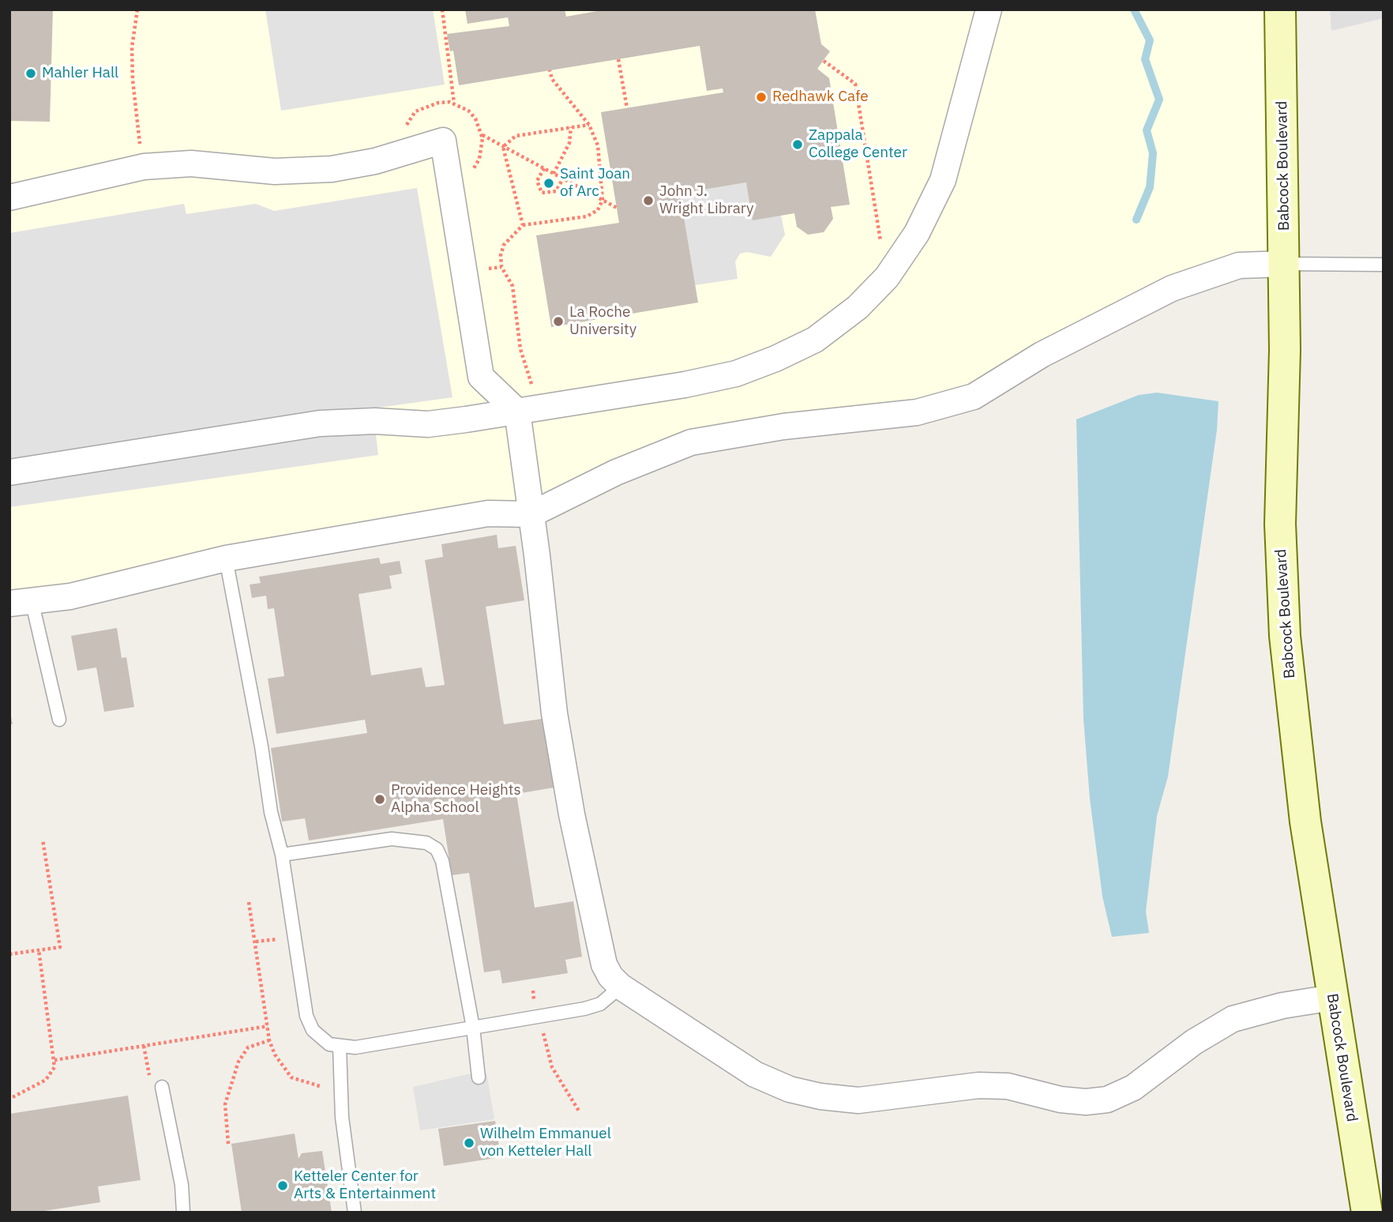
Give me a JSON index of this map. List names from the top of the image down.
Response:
{
  "streets": {
    "main road": ["Babcock Boulevard"]
  },
  "places": [
    "Mahler Hall",
    "Redhawk Cafe",
    "Zappala College Center",
    "Saint Joan of Arc",
    "John J. Wright Library",
    "La Roche University",
    "Providence Heights Alpha School",
    "Wilhelm Emmanuel von Ketteler Hall",
    "Ketteler Center for Arts & Entertainment"
  ]
}
